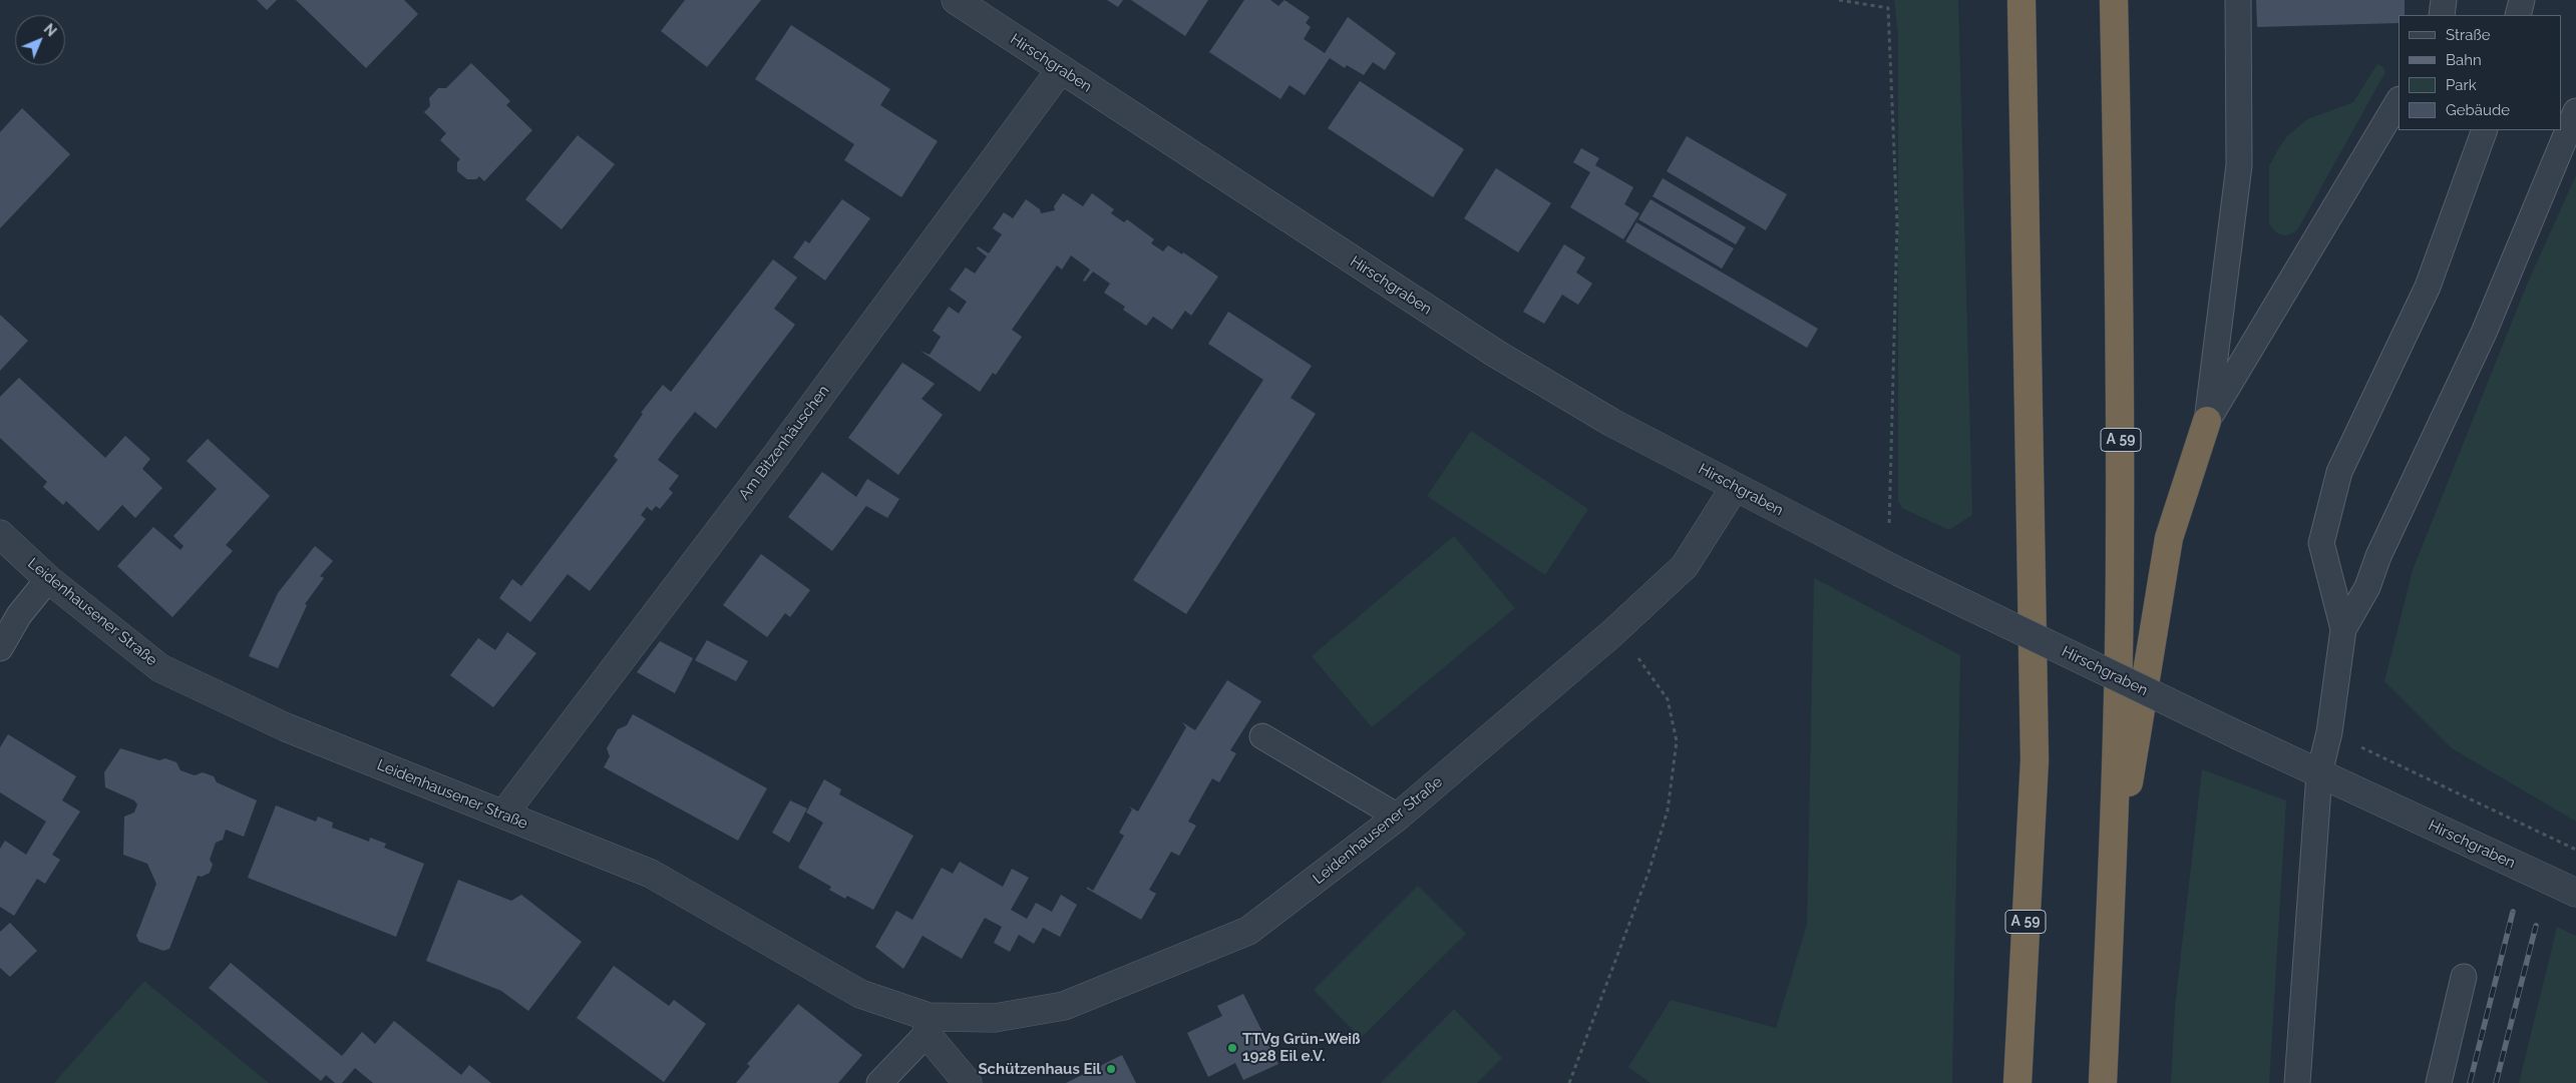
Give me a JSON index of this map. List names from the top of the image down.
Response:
{
  "streets": {
    "highway": ["A 59"],
    "street": ["Hirschgraben", "Am Bitzenhäuschen", "Leidenhausener Straße"]
  },
  "crossings": [
    ["Hirschgraben", "Am Bitzenhäuschen"],
    ["Hirschgraben", "Leidenhausener Straße"],
    ["Am Bitzenhäuschen", "Leidenhausener Straße"]
  ],
  "places": ["TTVg Grün-Weiß 1928 Eil e.V.", "Schützenhaus Eil"],
  "legend": [
    "Straße",
    "Bahn",
    "Park",
    "Gebäude"
  ],
  "north": "top right"
}
